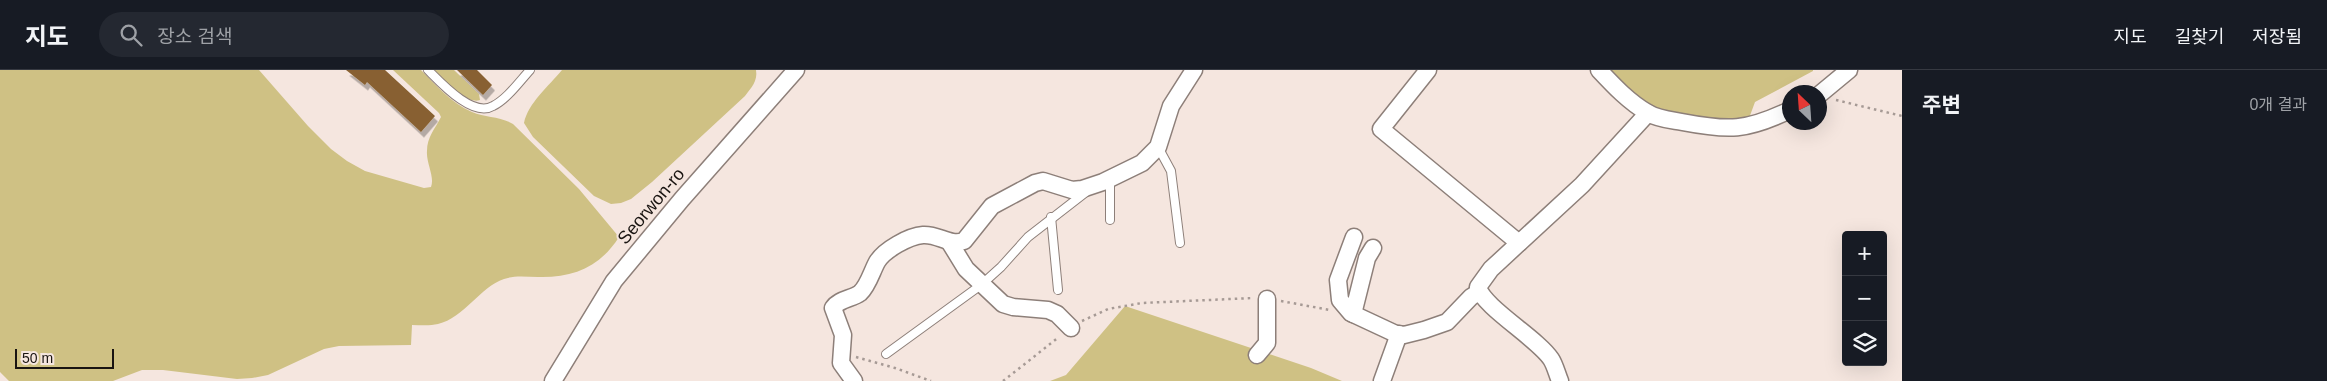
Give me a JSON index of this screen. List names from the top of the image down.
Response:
{
  "streets": {
    "street": ["Seorwon-ro"]
  },
  "scale_bar": "50 m",
  "north": "top left",
  "page": {
    "header": "지도",
    "search": "장소 검색",
    "nav": ["지도", "길찾기", "저장됨"],
    "heading": ["주변", "0개 결과"],
    "map_buttons": ["+", "−"],
    "scale": "50 m"
  }
}
